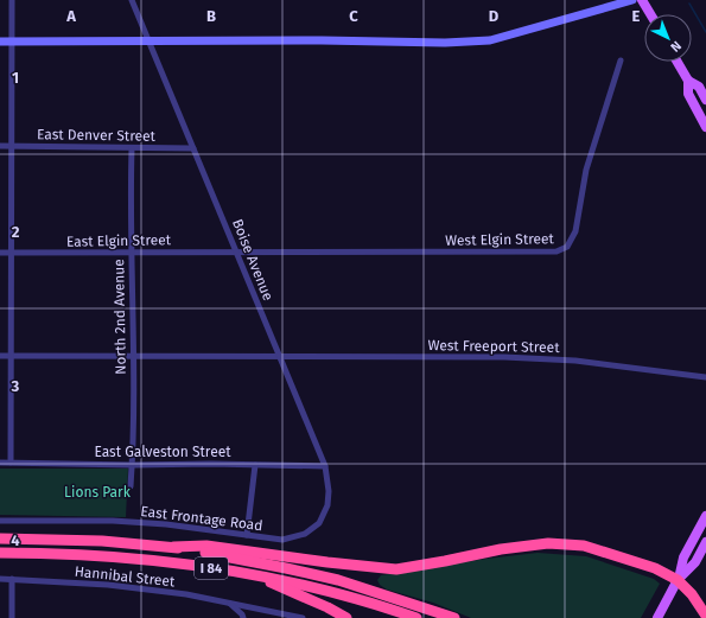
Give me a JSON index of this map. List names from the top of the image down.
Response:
{
  "streets": {
    "highway": ["I 84"],
    "street": [
      "East Denver Street",
      "West Elgin Street",
      "East Elgin Street",
      "Boise Avenue",
      "North 2nd Avenue",
      "West Freeport Street",
      "East Galveston Street",
      "East Frontage Road",
      "Hannibal Street"
    ]
  },
  "crossings": [
    ["East Denver Street", "Boise Avenue"],
    ["East Denver Street", "North 2nd Avenue"],
    ["West Elgin Street", "East Elgin Street"],
    ["West Elgin Street", "Boise Avenue"],
    ["East Elgin Street", "Boise Avenue"],
    ["East Elgin Street", "North 2nd Avenue"],
    ["Boise Avenue", "West Freeport Street"],
    ["Boise Avenue", "East Galveston Street"],
    ["Boise Avenue", "East Frontage Road"],
    ["North 2nd Avenue", "West Freeport Street"],
    ["North 2nd Avenue", "East Galveston Street"]
  ],
  "parks": ["Lions Park"],
  "north": "bottom right",
  "grid": {
    "columns": [
      "A",
      "B",
      "C",
      "D",
      "E"
    ],
    "rows": [
      "1",
      "2",
      "3",
      "4"
    ]
  }
}
